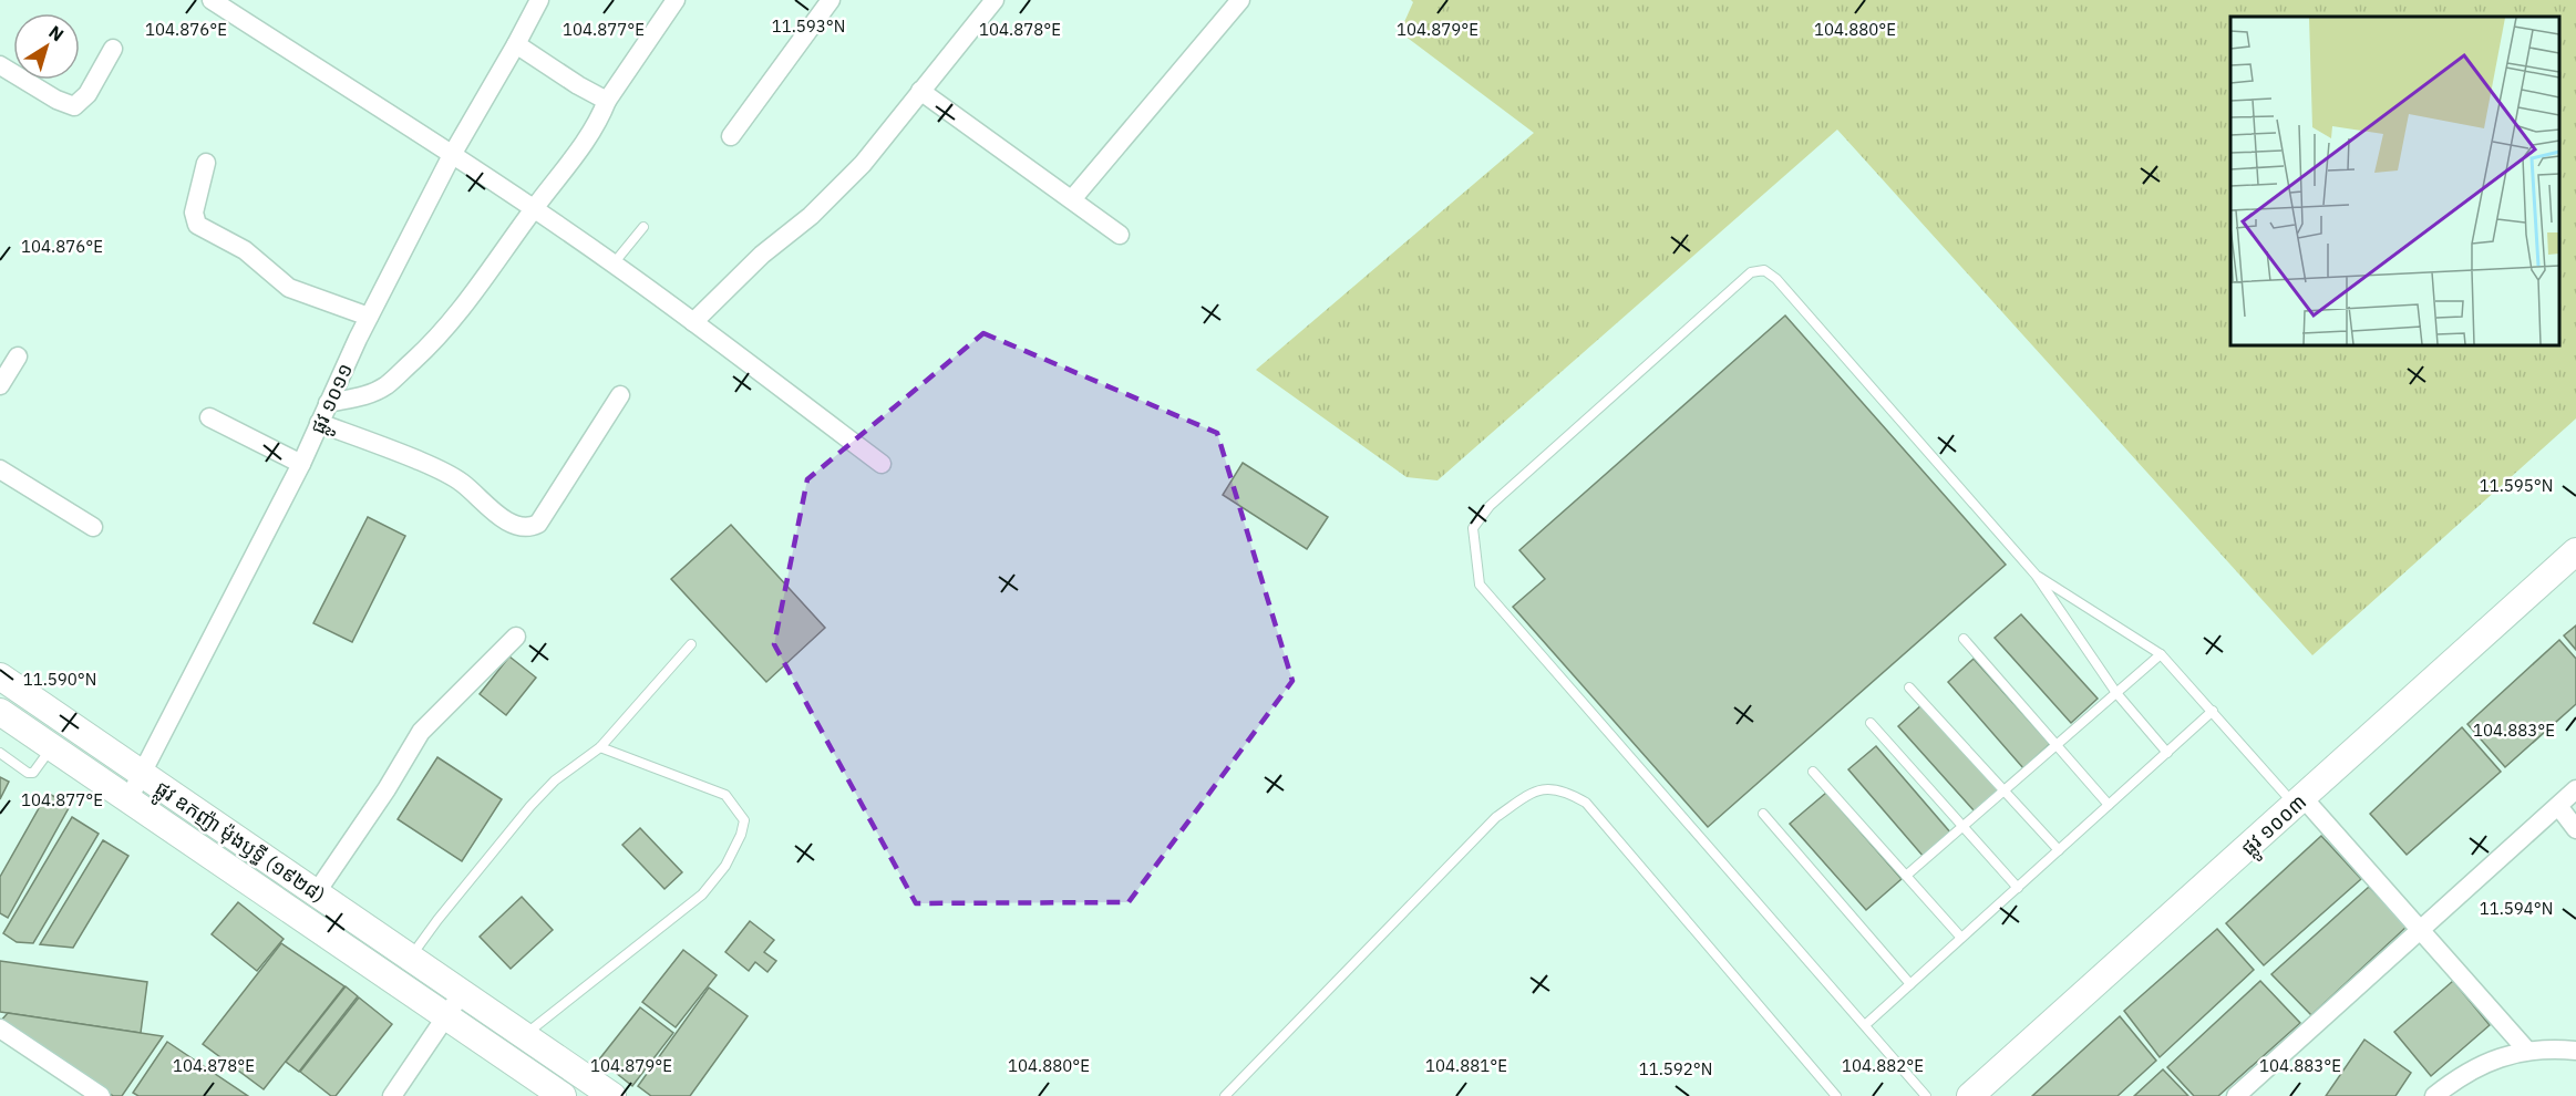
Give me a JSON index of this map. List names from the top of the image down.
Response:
{
  "streets": {
    "main road": ["ផ្លូវ ១០០៣", "ផ្លូវ ឧកញ៉ា ម៉ុងឫទ្ធី (១៩២៨)"],
    "street": ["ផ្លូវ ១០១១"]
  },
  "crossings": [
    ["ផ្លូវ ១០១១", "ផ្លូវ ឧកញ៉ា ម៉ុងឫទ្ធី (១៩២៨)"]
  ],
  "north": "top right",
  "coordinates": [
    "11.593°N",
    "104.876°E",
    "104.877°E",
    "104.878°E",
    "104.879°E",
    "104.880°E",
    "11.595°N",
    "11.590°N",
    "104.883°E",
    "11.594°N",
    "104.881°E",
    "104.882°E",
    "11.592°N"
  ]
}
